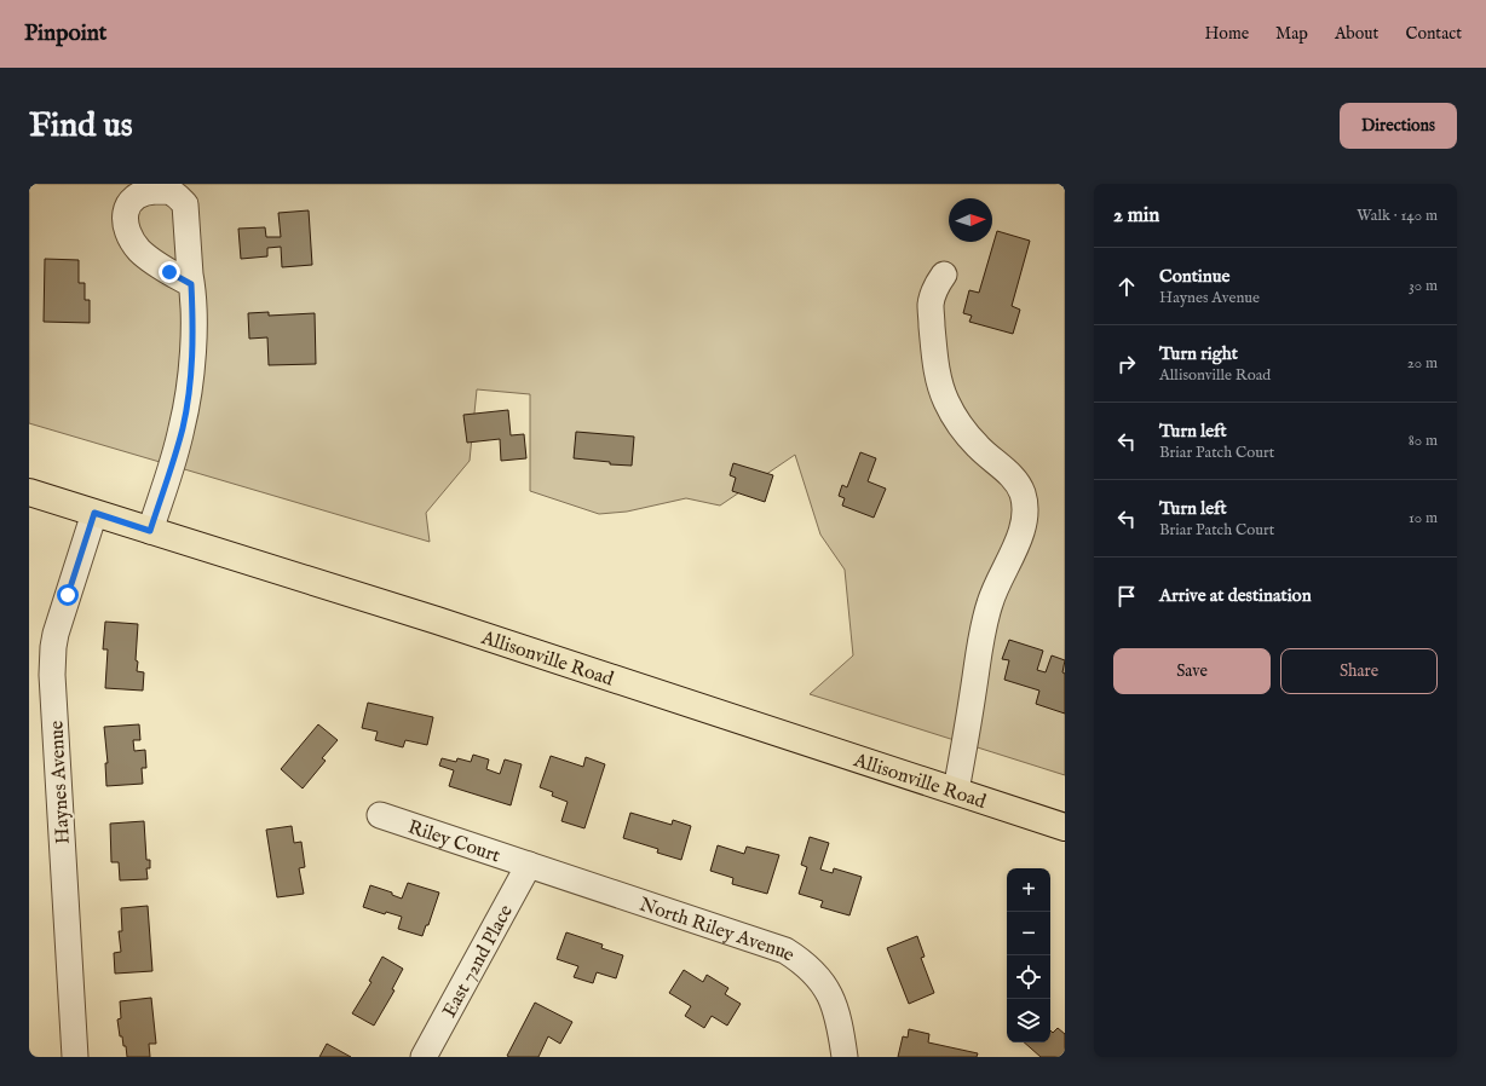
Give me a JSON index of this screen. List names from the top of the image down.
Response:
{
  "streets": {
    "main road": ["Allisonville Road"],
    "street": [
      "Haynes Avenue",
      "Riley Court",
      "North Riley Avenue",
      "East 72nd Place"
    ]
  },
  "crossings": [
    ["Allisonville Road", "Haynes Avenue"],
    ["Riley Court", "North Riley Avenue"],
    ["Riley Court", "East 72nd Place"],
    ["North Riley Avenue", "East 72nd Place"]
  ],
  "north": "right",
  "page": {
    "header": "Pinpoint",
    "nav": [
      "Home",
      "Map",
      "About",
      "Contact"
    ],
    "buttons": [
      "Directions",
      ["Save", "Share"]
    ],
    "title": "Find us",
    "heading": ["2 min", "Walk · 140 m"],
    "list": [
      ["Continue", "Haynes Avenue", "30 m"],
      ["Turn right", "Allisonville Road", "20 m"],
      ["Turn left", "Briar Patch Court", "80 m"],
      ["Turn left", "Briar Patch Court", "10 m"],
      "Arrive at destination"
    ],
    "map_buttons": ["+", "−"]
  }
}
